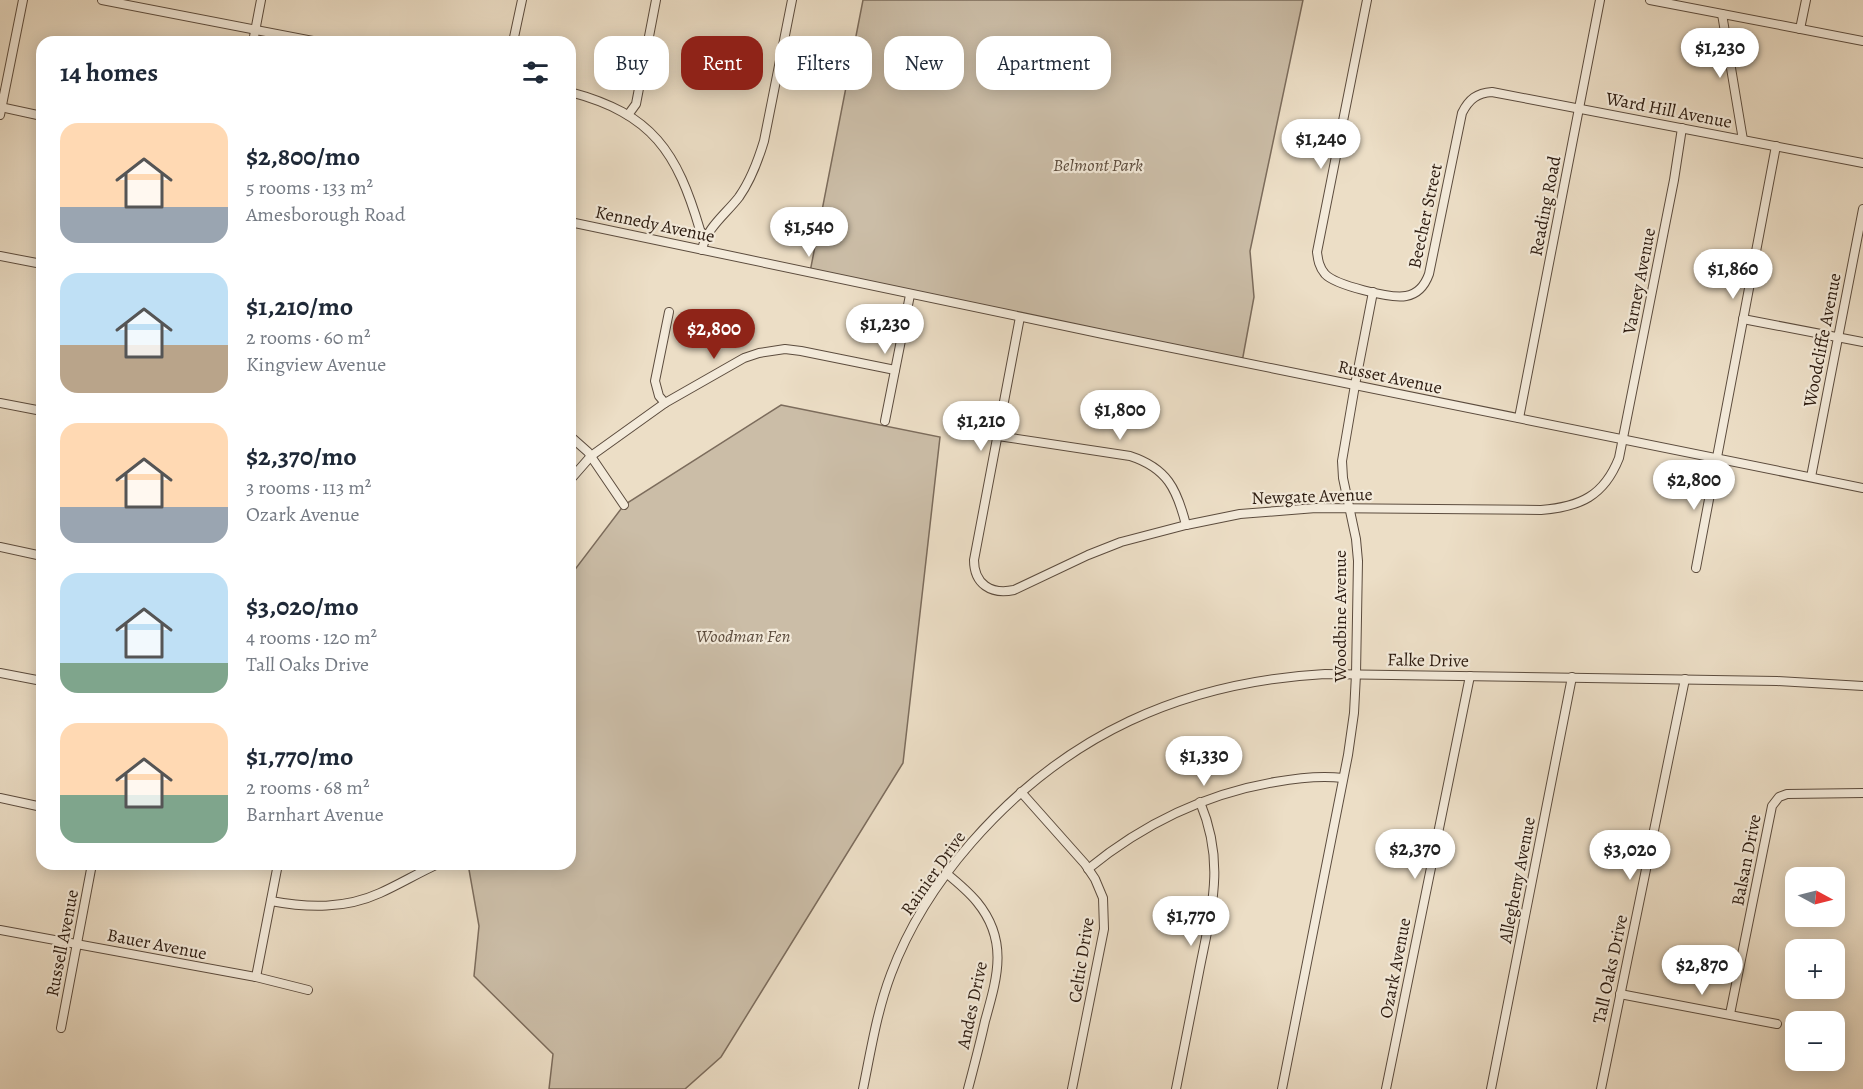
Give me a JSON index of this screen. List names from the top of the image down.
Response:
{
  "streets": {
    "street": [
      "Ward Hill Avenue",
      "Reading Road",
      "Beecher Street",
      "Kennedy Avenue",
      "Varney Avenue",
      "Woodcliffe Avenue",
      "Russet Avenue",
      "Newgate Avenue",
      "Woodbine Avenue",
      "Falke Drive",
      "Balsan Drive",
      "Rainier Drive",
      "Allegheny Avenue",
      "Russell Avenue",
      "Bauer Avenue",
      "Celtic Drive",
      "Ozark Avenue",
      "Tall Oaks Drive",
      "Andes Drive"
    ]
  },
  "crossings": [
    ["Ward Hill Avenue", "Reading Road"],
    ["Ward Hill Avenue", "Beecher Street"],
    ["Ward Hill Avenue", "Varney Avenue"],
    ["Reading Road", "Russet Avenue"],
    ["Beecher Street", "Woodbine Avenue"],
    ["Kennedy Avenue", "Russet Avenue"],
    ["Varney Avenue", "Russet Avenue"],
    ["Varney Avenue", "Newgate Avenue"],
    ["Woodcliffe Avenue", "Russet Avenue"],
    ["Russet Avenue", "Newgate Avenue"],
    ["Russet Avenue", "Woodbine Avenue"],
    ["Newgate Avenue", "Woodbine Avenue"],
    ["Woodbine Avenue", "Falke Drive"],
    ["Falke Drive", "Rainier Drive"],
    ["Falke Drive", "Allegheny Avenue"],
    ["Falke Drive", "Celtic Drive"],
    ["Falke Drive", "Ozark Avenue"],
    ["Falke Drive", "Tall Oaks Drive"],
    ["Rainier Drive", "Celtic Drive"],
    ["Rainier Drive", "Andes Drive"],
    ["Russell Avenue", "Bauer Avenue"]
  ],
  "parks": ["Belmont Park", "Woodman Fen"],
  "north": "right",
  "page": {
    "price": [
      "$1,230",
      "$1,240",
      "$1,540",
      "$1,860",
      "$1,230",
      "$2,800",
      "$1,800",
      "$1,210",
      "$2,800",
      "$1,330",
      "$2,370",
      "$3,020",
      "$1,770",
      "$2,870"
    ],
    "chip": [
      "Buy",
      "Rent",
      "Filters",
      "New",
      "Apartment"
    ],
    "heading": "14 homes",
    "list": [
      {
        "name": "$2,800/mo",
        "note": "5 rooms · 133 m² · Amesborough Road"
      },
      {
        "name": "$1,210/mo",
        "note": "2 rooms · 60 m² · Kingview Avenue"
      },
      {
        "name": "$2,370/mo",
        "note": "3 rooms · 113 m² · Ozark Avenue"
      },
      {
        "name": "$3,020/mo",
        "note": "4 rooms · 120 m² · Tall Oaks Drive"
      },
      {
        "name": "$1,770/mo",
        "note": "2 rooms · 68 m² · Barnhart Avenue"
      }
    ],
    "map_buttons": ["+", "−"]
  }
}
